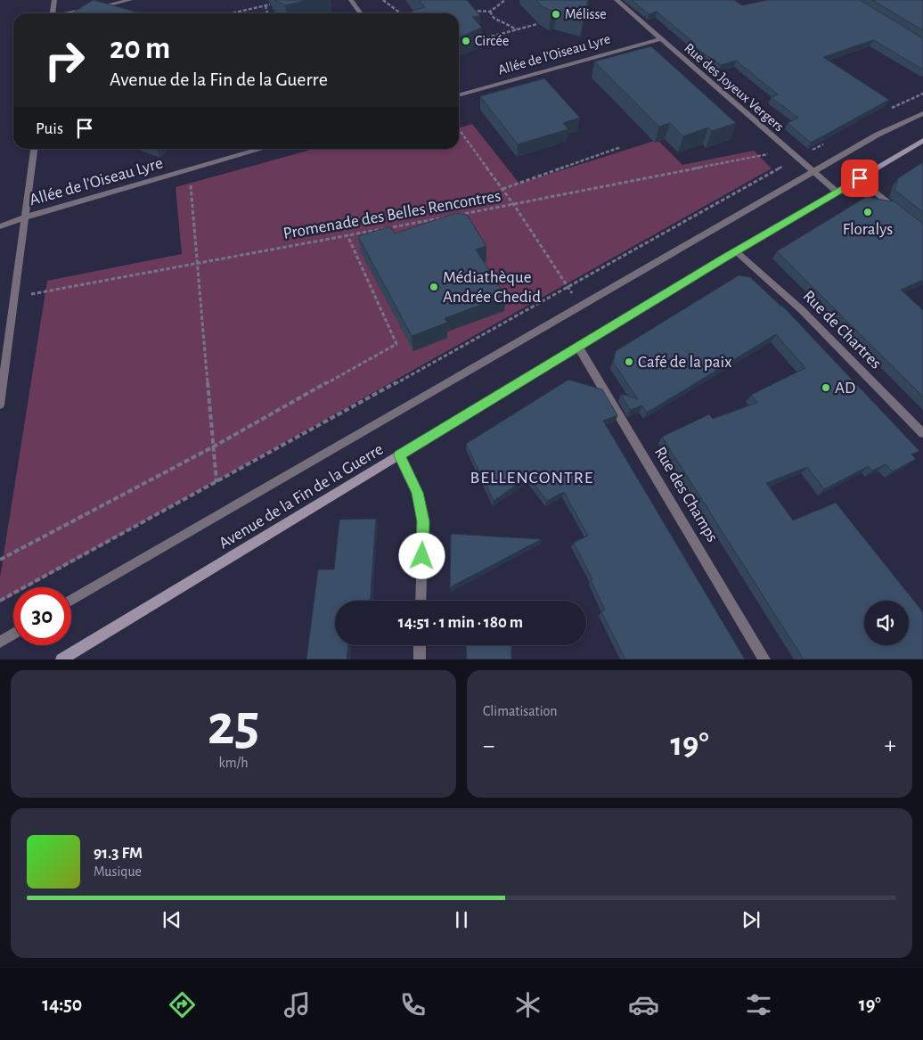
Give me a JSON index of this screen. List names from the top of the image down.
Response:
{
  "streets": {
    "main road": ["Avenue de la Fin de la Guerre"],
    "street": [
      "Allée de l'Oiseau Lyre",
      "Rue des Joyeux Vergers",
      "Rue de Chartres",
      "Rue des Champs"
    ],
    "path": ["Promenade des Belles Rencontres"]
  },
  "crossings": [
    ["Allée de l'Oiseau Lyre", "Rue des Joyeux Vergers"],
    ["Rue des Joyeux Vergers", "Promenade des Belles Rencontres"],
    ["Rue des Joyeux Vergers", "Avenue de la Fin de la Guerre"],
    ["Rue de Chartres", "Avenue de la Fin de la Guerre"],
    ["Rue des Champs", "Avenue de la Fin de la Guerre"]
  ],
  "districts": ["BELLENCONTRE"],
  "places": [
    "Mélisse",
    "Circée",
    "Floralys",
    "Médiathèque Andrée Chedid",
    "Café de la paix",
    "AD"
  ],
  "page": {
    "turn": ["20 m", "Avenue de la Fin de la Guerre"],
    "then": "Puis",
    "limit": "30",
    "trip": "14:51 · 1 min · 180 m",
    "tile": [
      ["25", "km/h"],
      "Climatisation"
    ],
    "heat": ["−", "19°", "+"],
    "song": ["91.3 FM", "Musique"],
    "tabs": ["14:50", "19°"]
  }
}
